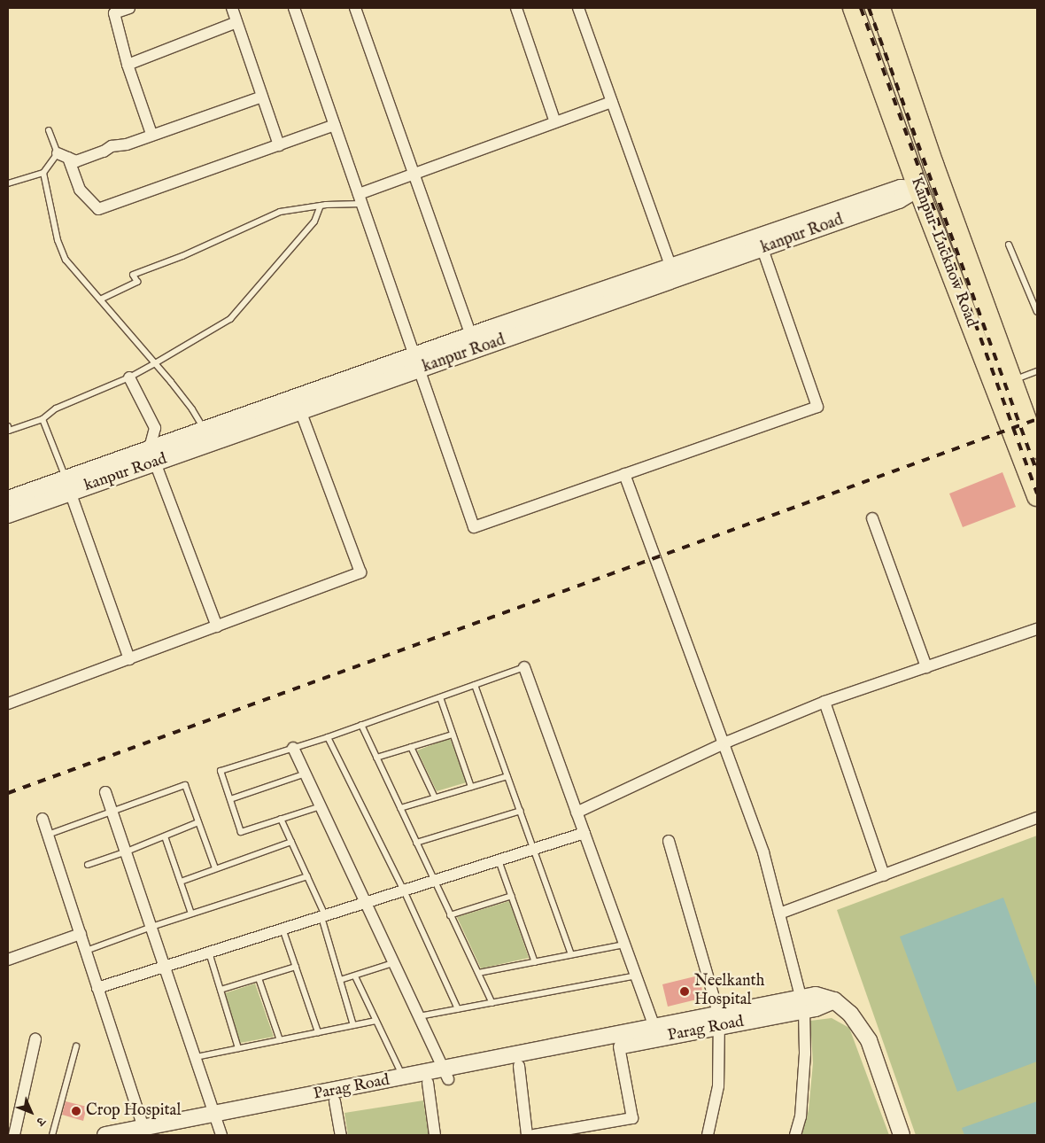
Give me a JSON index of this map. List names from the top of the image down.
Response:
{
  "streets": {
    "highway": ["Kanpur-Lucknow Road"],
    "street": ["kanpur Road", "Parag Road"]
  },
  "crossings": [
    ["kanpur Road", "Kanpur-Lucknow Road"]
  ],
  "places": ["Neelkanth Hospital", "Crop Hospital"],
  "north": "bottom right"
}
